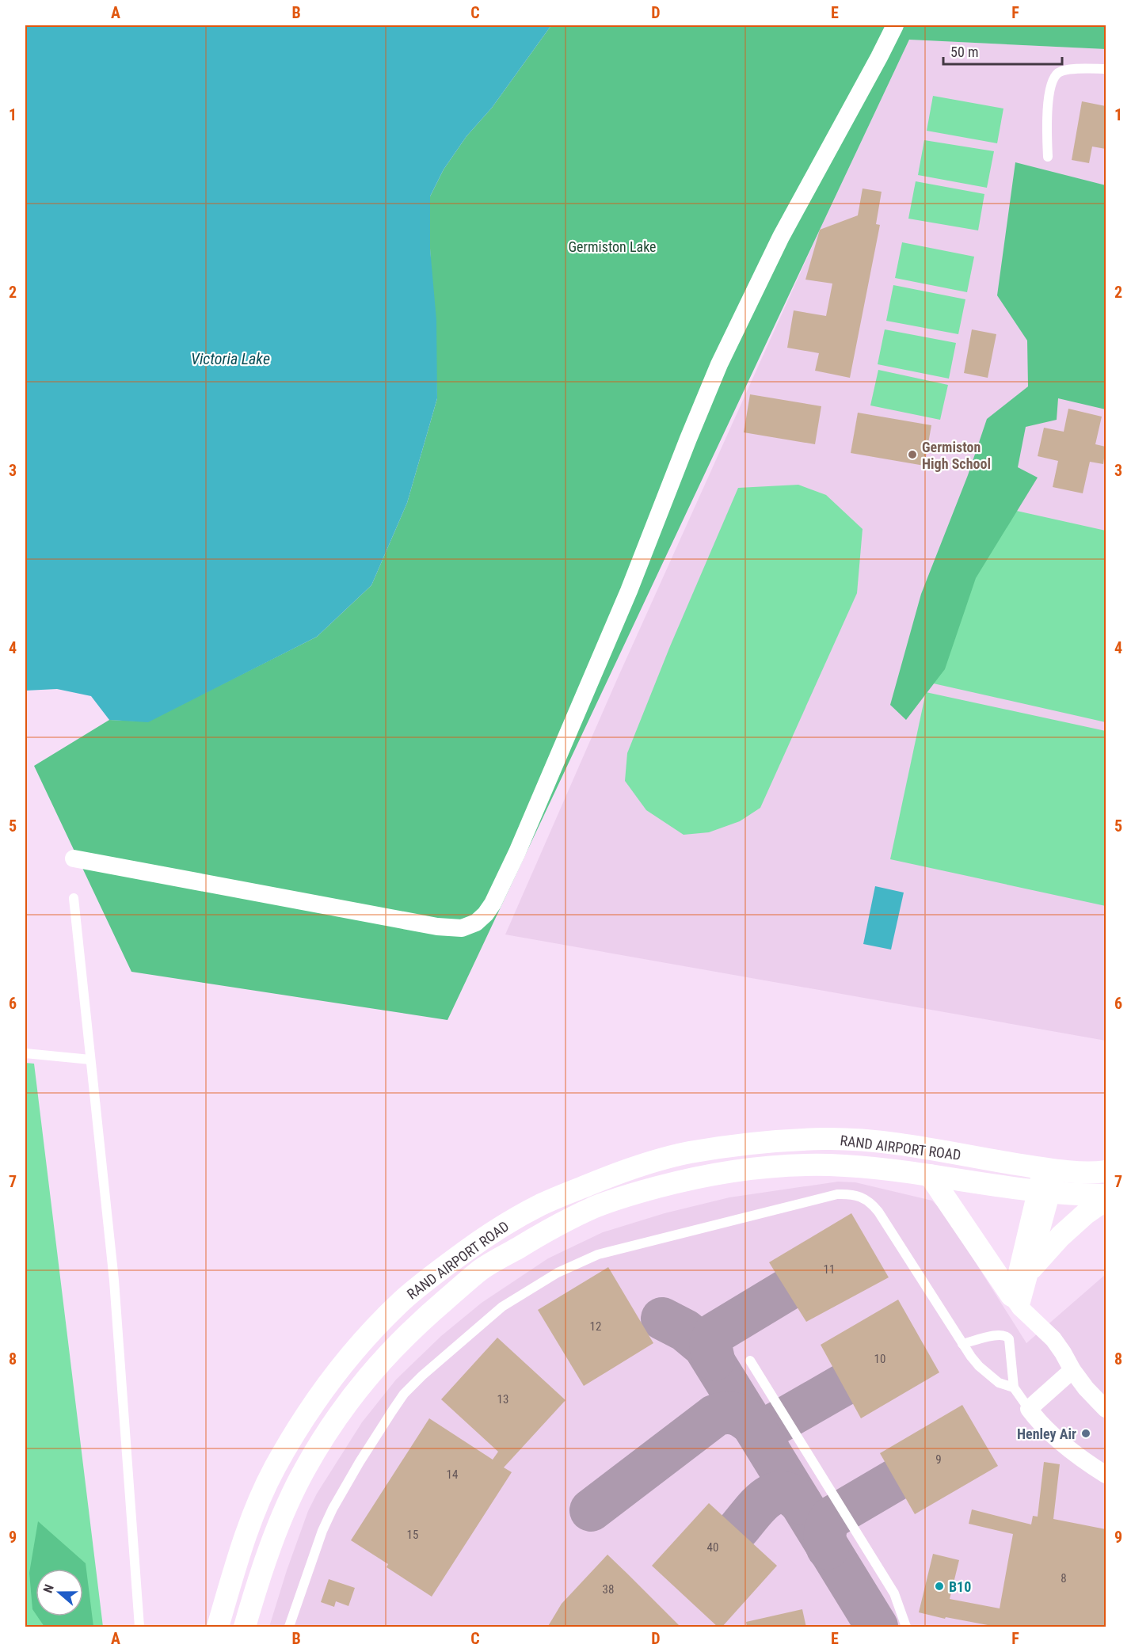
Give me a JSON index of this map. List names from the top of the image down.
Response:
{
  "streets": {
    "street": ["RAND AIRPORT ROAD"]
  },
  "water": ["Victoria Lake"],
  "parks": ["Germiston Lake"],
  "places": ["Germiston High School", "Henley Air", "B10"],
  "house_numbers": [
    "11",
    "12",
    "10",
    "13",
    "9",
    "14",
    "15",
    "40",
    "8",
    "38"
  ],
  "scale_bar": "50 m",
  "north": "left",
  "grid": {
    "columns": [
      "A",
      "B",
      "C",
      "D",
      "E",
      "F"
    ],
    "rows": [
      "1",
      "2",
      "3",
      "4",
      "5",
      "6",
      "7",
      "8",
      "9"
    ]
  }
}
